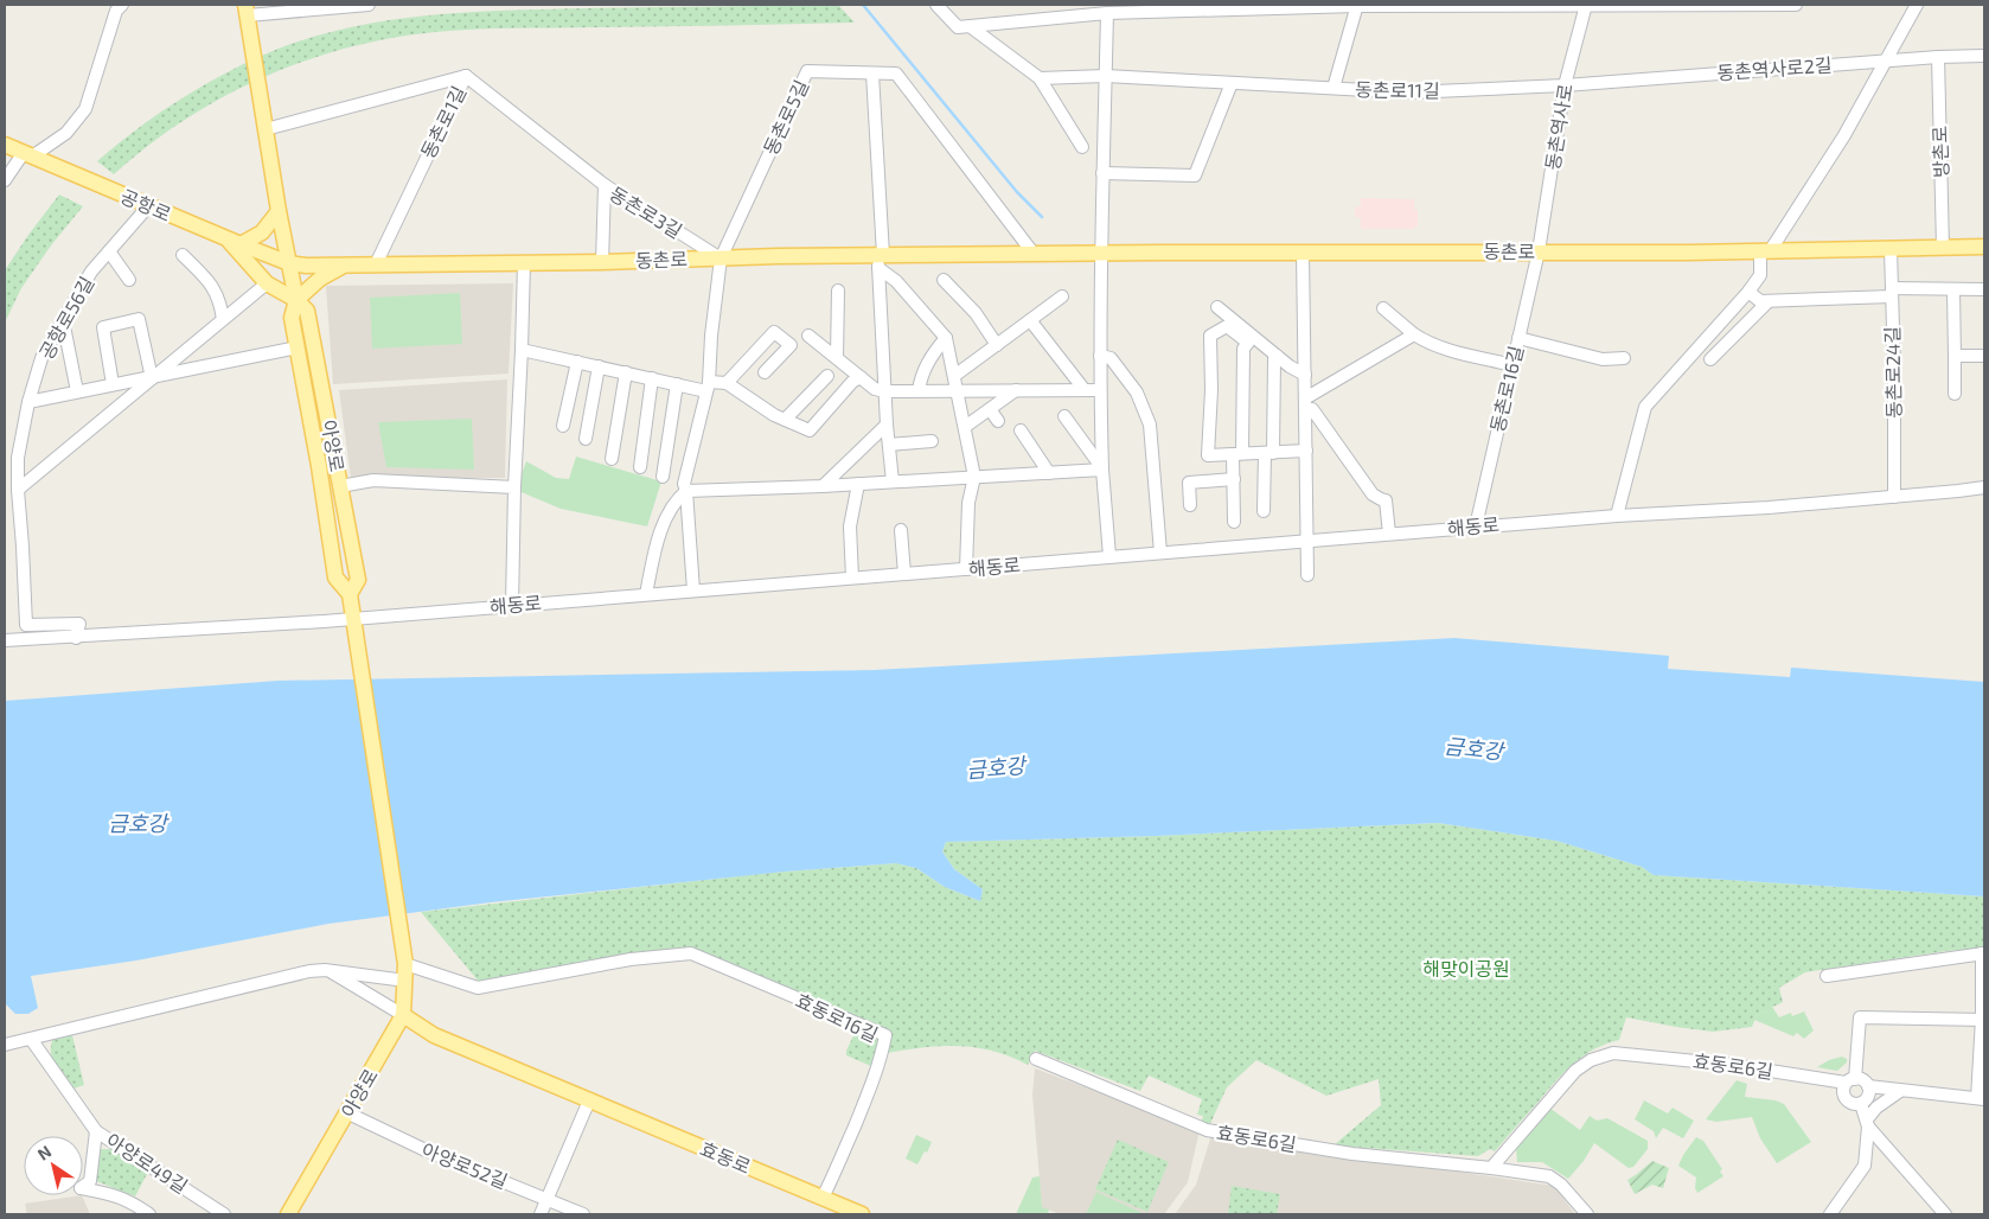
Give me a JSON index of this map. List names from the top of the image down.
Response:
{
  "streets": {
    "main road": [
      "공항로",
      "동촌로",
      "아양로",
      "효동로"
    ],
    "street": [
      "동촌역사로2길",
      "동촌로11길",
      "동촌로5길",
      "동촌로1길",
      "동촌역사로",
      "방촌로",
      "동촌로3길",
      "공항로56길",
      "동촌로24길",
      "동촌로16길",
      "해동로",
      "효동로16길",
      "효동로6길",
      "아양로49길",
      "아양로52길"
    ]
  },
  "crossings": [
    ["동촌역사로2길", "동촌로11길"],
    ["동촌역사로2길", "동촌역사로"],
    ["동촌역사로2길", "방촌로"],
    ["동촌로11길", "동촌역사로"],
    ["동촌로5길", "동촌로3길"],
    ["동촌로5길", "동촌로"],
    ["동촌로1길", "동촌로3길"],
    ["동촌로1길", "동촌로"],
    ["동촌역사로", "동촌로"],
    ["동촌역사로", "동촌로16길"],
    ["방촌로", "동촌로"],
    ["공항로", "동촌로"],
    ["공항로", "공항로56길"],
    ["공항로", "아양로"],
    ["동촌로3길", "동촌로"],
    ["동촌로", "동촌로24길"],
    ["동촌로", "동촌로16길"],
    ["동촌로", "아양로"],
    ["공항로56길", "해동로"],
    ["동촌로24길", "해동로"],
    ["동촌로16길", "해동로"],
    ["아양로", "해동로"],
    ["아양로", "효동로16길"],
    ["아양로", "효동로"],
    ["아양로", "아양로52길"],
    ["효동로16길", "효동로"]
  ],
  "water": ["금호강"],
  "parks": ["해맞이공원"],
  "north": "top left"
}
